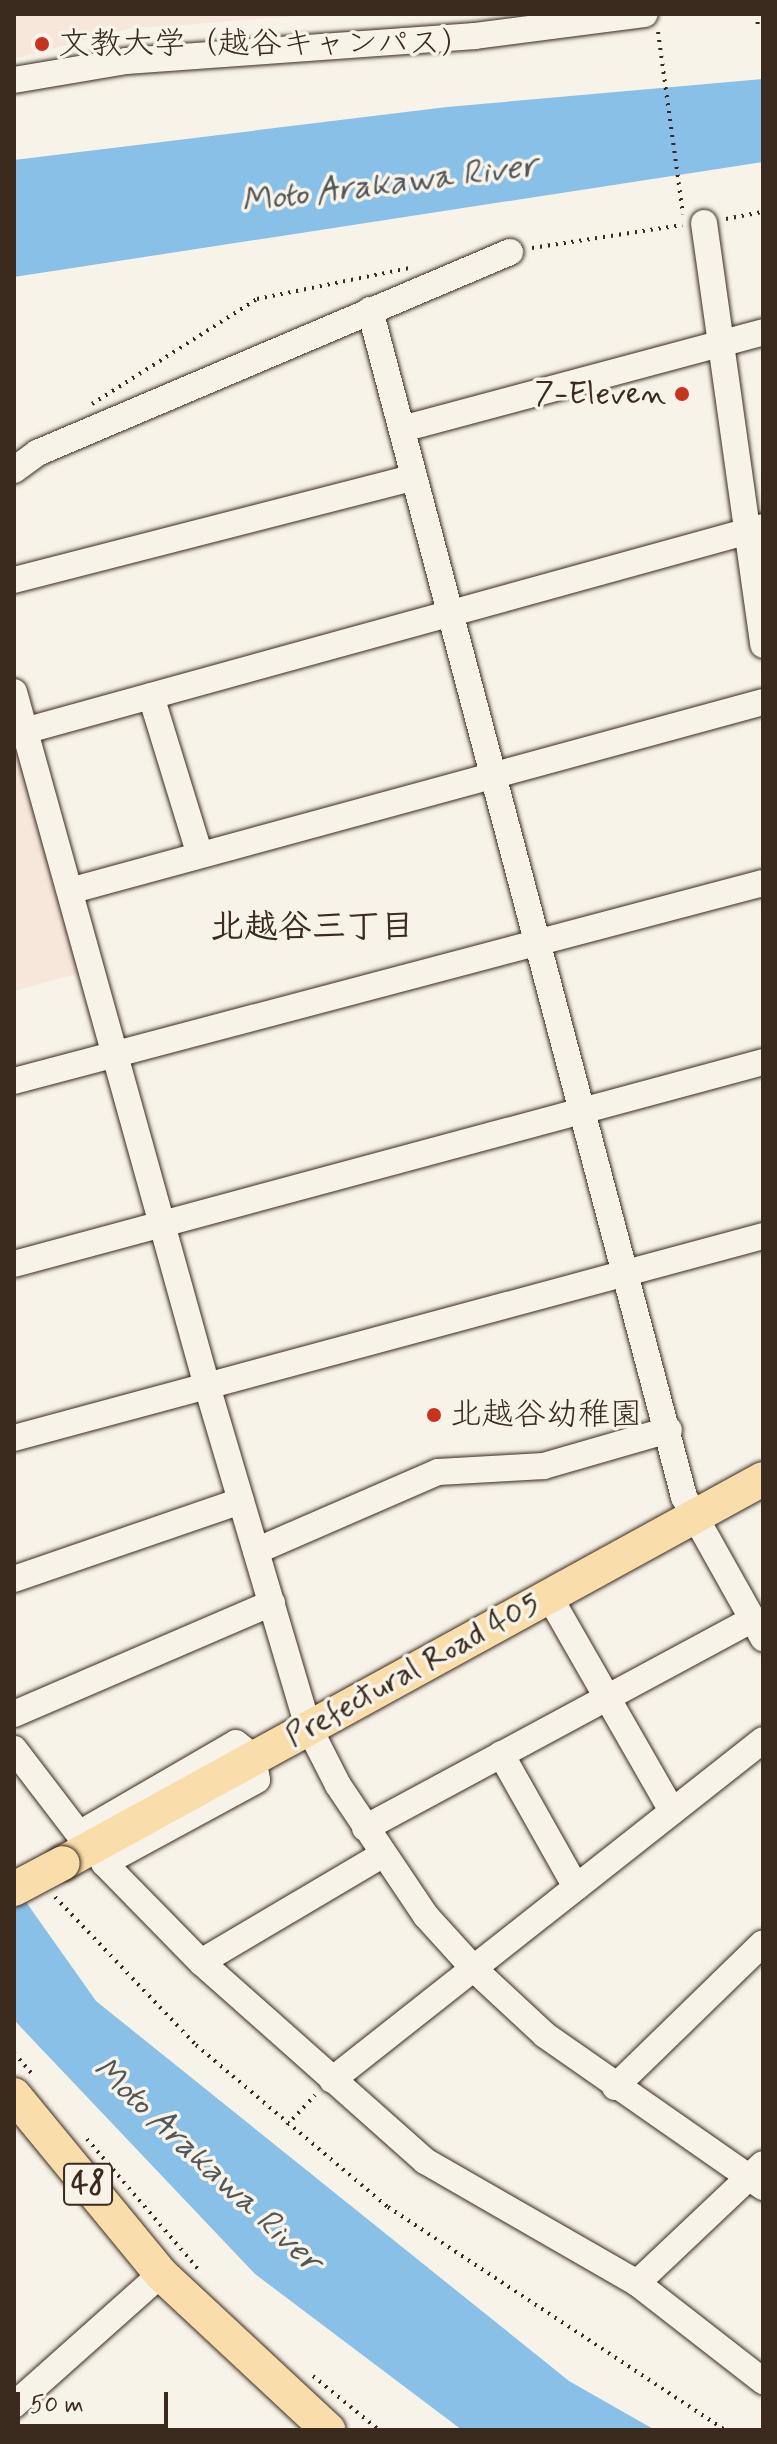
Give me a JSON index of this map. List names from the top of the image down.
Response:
{
  "streets": {
    "main road": ["Prefectural Road 405", "48"]
  },
  "districts": ["北越谷三丁目"],
  "water": ["Moto Arakawa River"],
  "places": ["文教大学（越谷キャンパス）", "7-Eleven", "北越谷幼稚園"],
  "scale_bar": "50 m"
}
